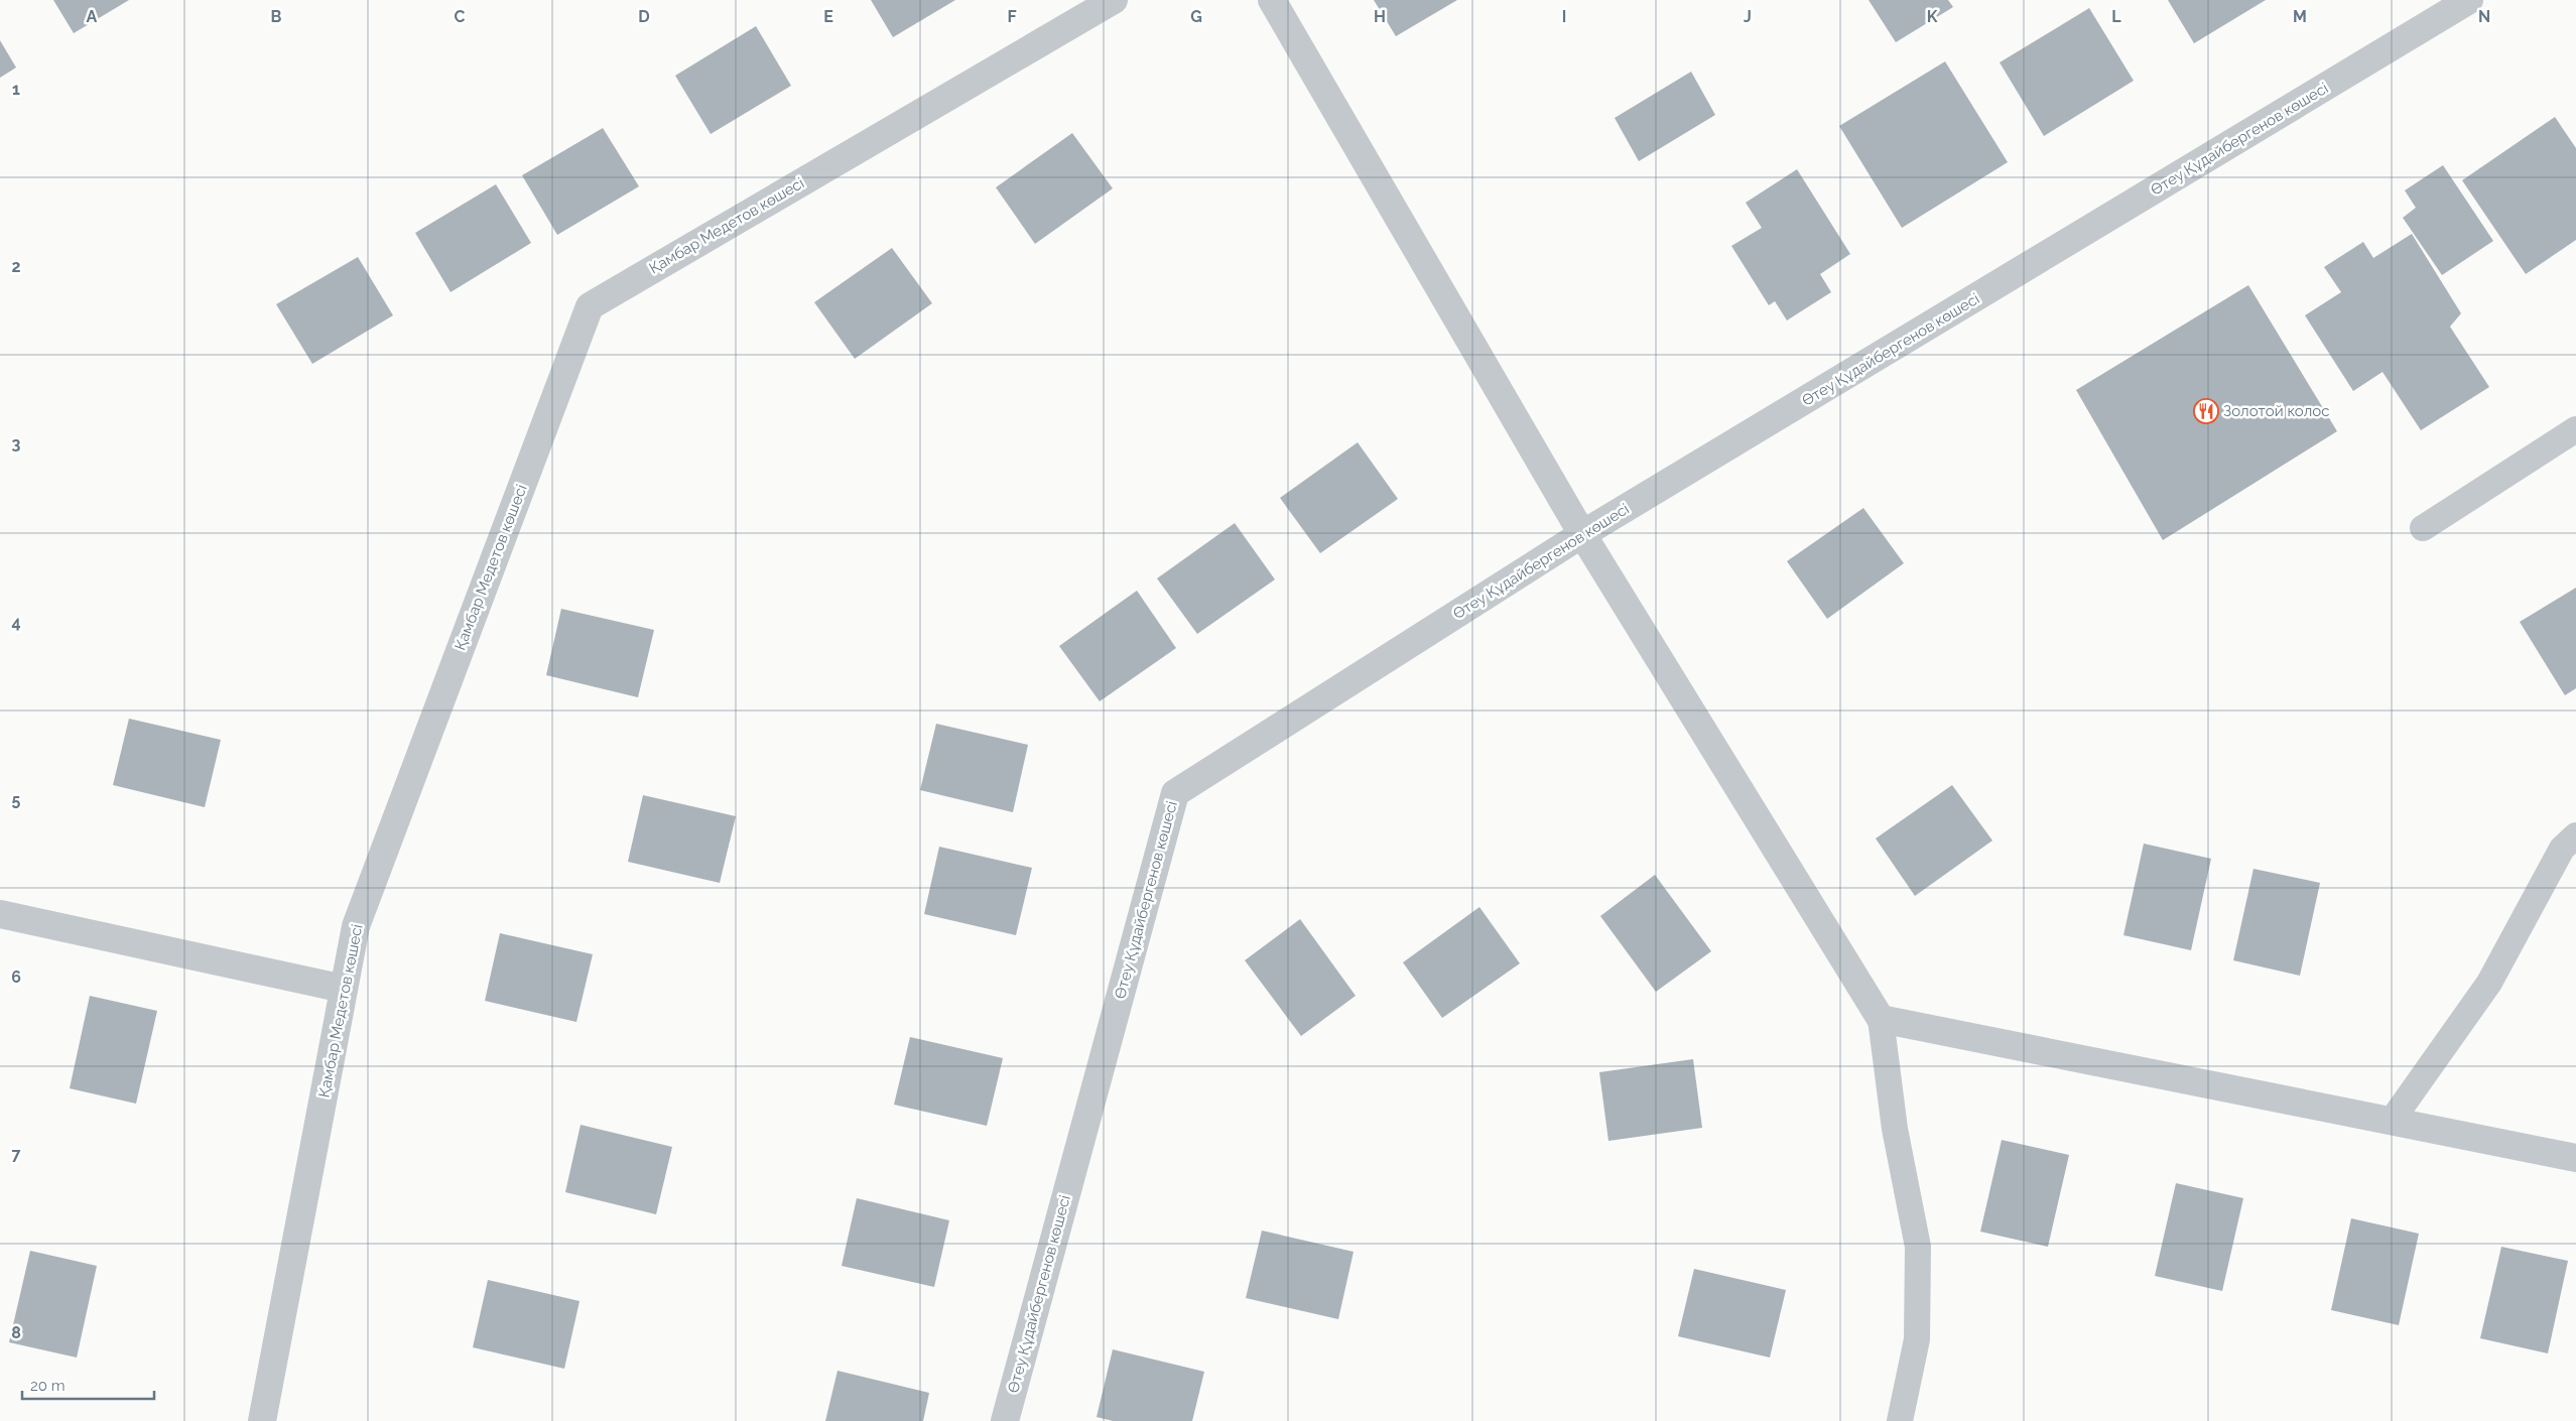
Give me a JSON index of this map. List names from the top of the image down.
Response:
{
  "streets": {
    "street": ["Өтеу Құдайбергенов көшесі", "Қамбар Медетов көшесі"]
  },
  "places": {
    "restaurant": ["Золотой колос"]
  },
  "scale_bar": "20 m",
  "grid": {
    "columns": [
      "A",
      "B",
      "C",
      "D",
      "E",
      "F",
      "G",
      "H",
      "I",
      "J",
      "K",
      "L",
      "M",
      "N"
    ],
    "rows": [
      "1",
      "2",
      "3",
      "4",
      "5",
      "6",
      "7",
      "8"
    ]
  }
}
